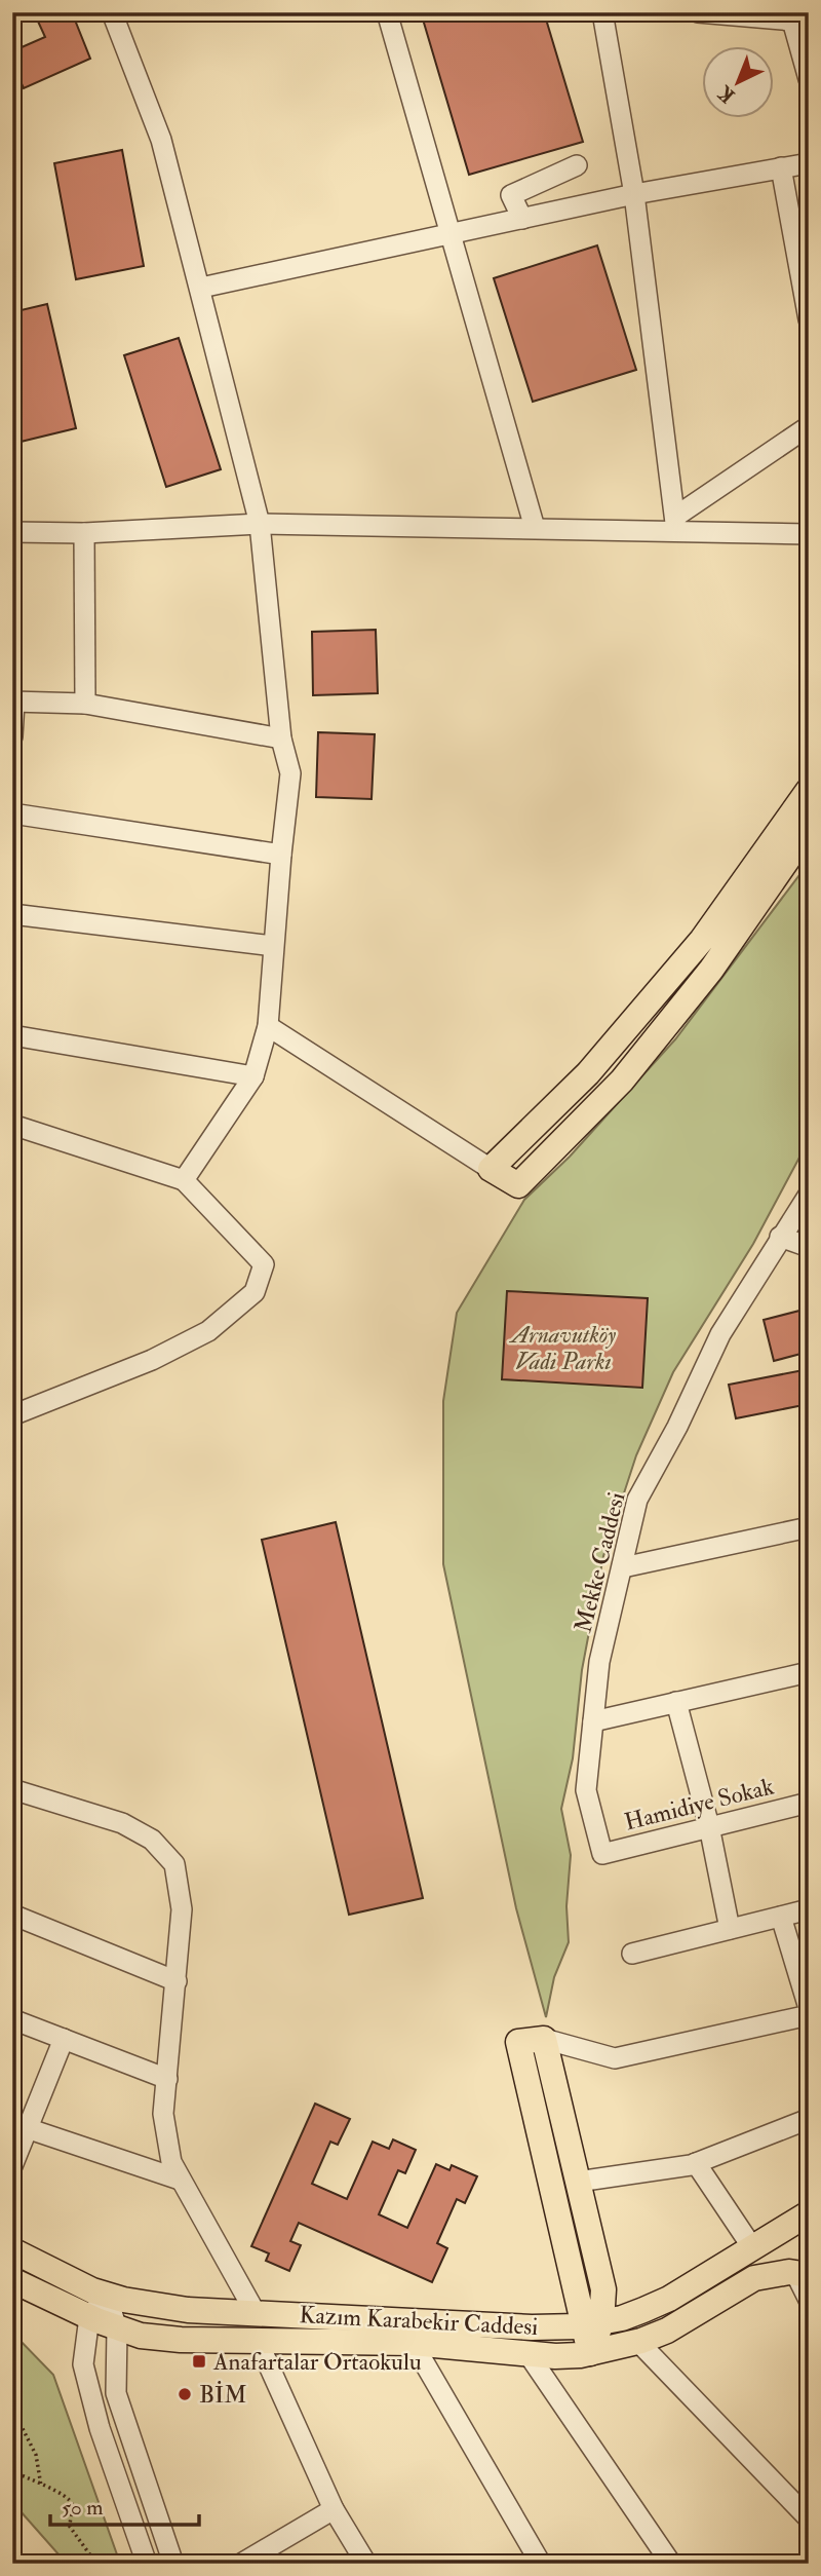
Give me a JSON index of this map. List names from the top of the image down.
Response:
{
  "streets": {
    "main road": ["Kazım Karabekir Caddesi"],
    "street": ["Mekke Caddesi", "Hamidiye Sokak"]
  },
  "crossings": [
    ["Mekke Caddesi", "Hamidiye Sokak"]
  ],
  "parks": ["Arnavutköy Vadi Parkı"],
  "places": {
    "transit": ["Anafartalar Ortaokulu"],
    "other": ["BİM"]
  },
  "scale_bar": "50 m",
  "north": "bottom left"
}
